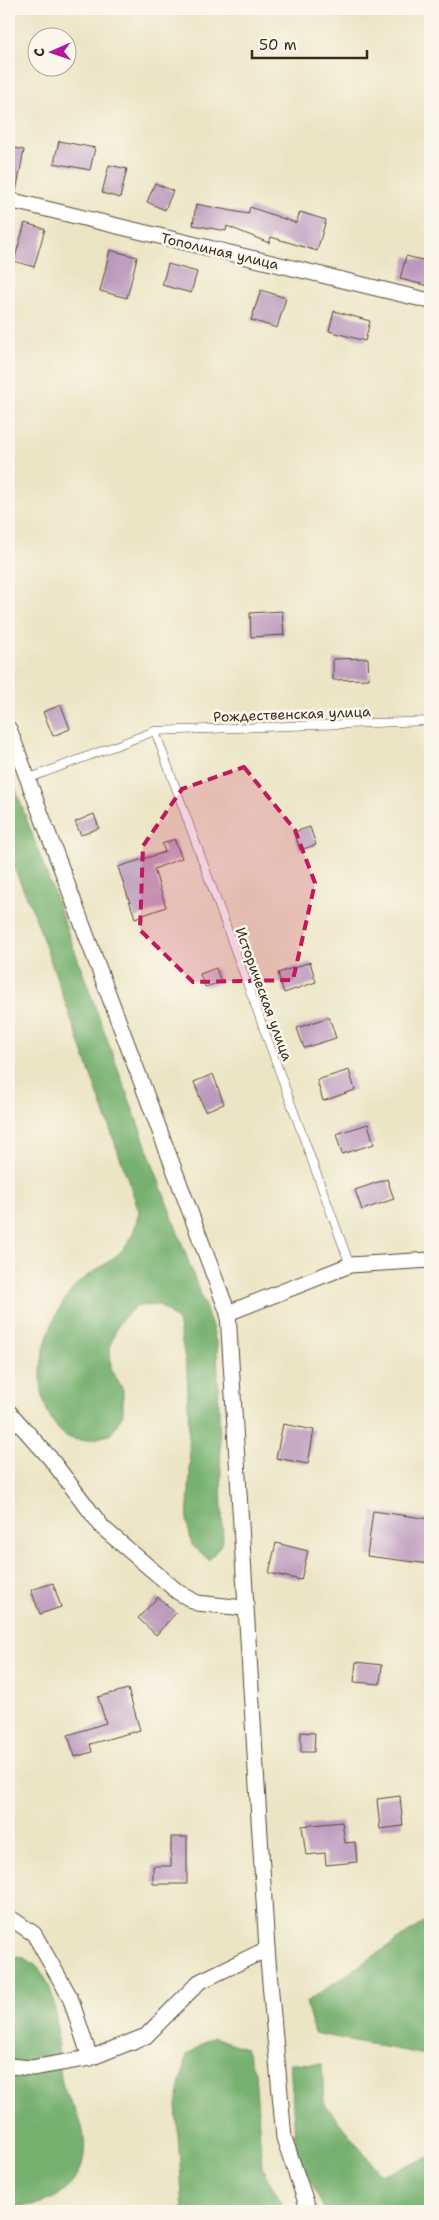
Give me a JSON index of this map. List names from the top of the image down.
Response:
{
  "streets": {
    "street": ["Тополиная улица"],
    "lane": ["Рождественская улица", "Историческая улица"]
  },
  "crossings": [
    ["Рождественская улица", "Историческая улица"]
  ],
  "scale_bar": "50 m",
  "north": "left"
}
